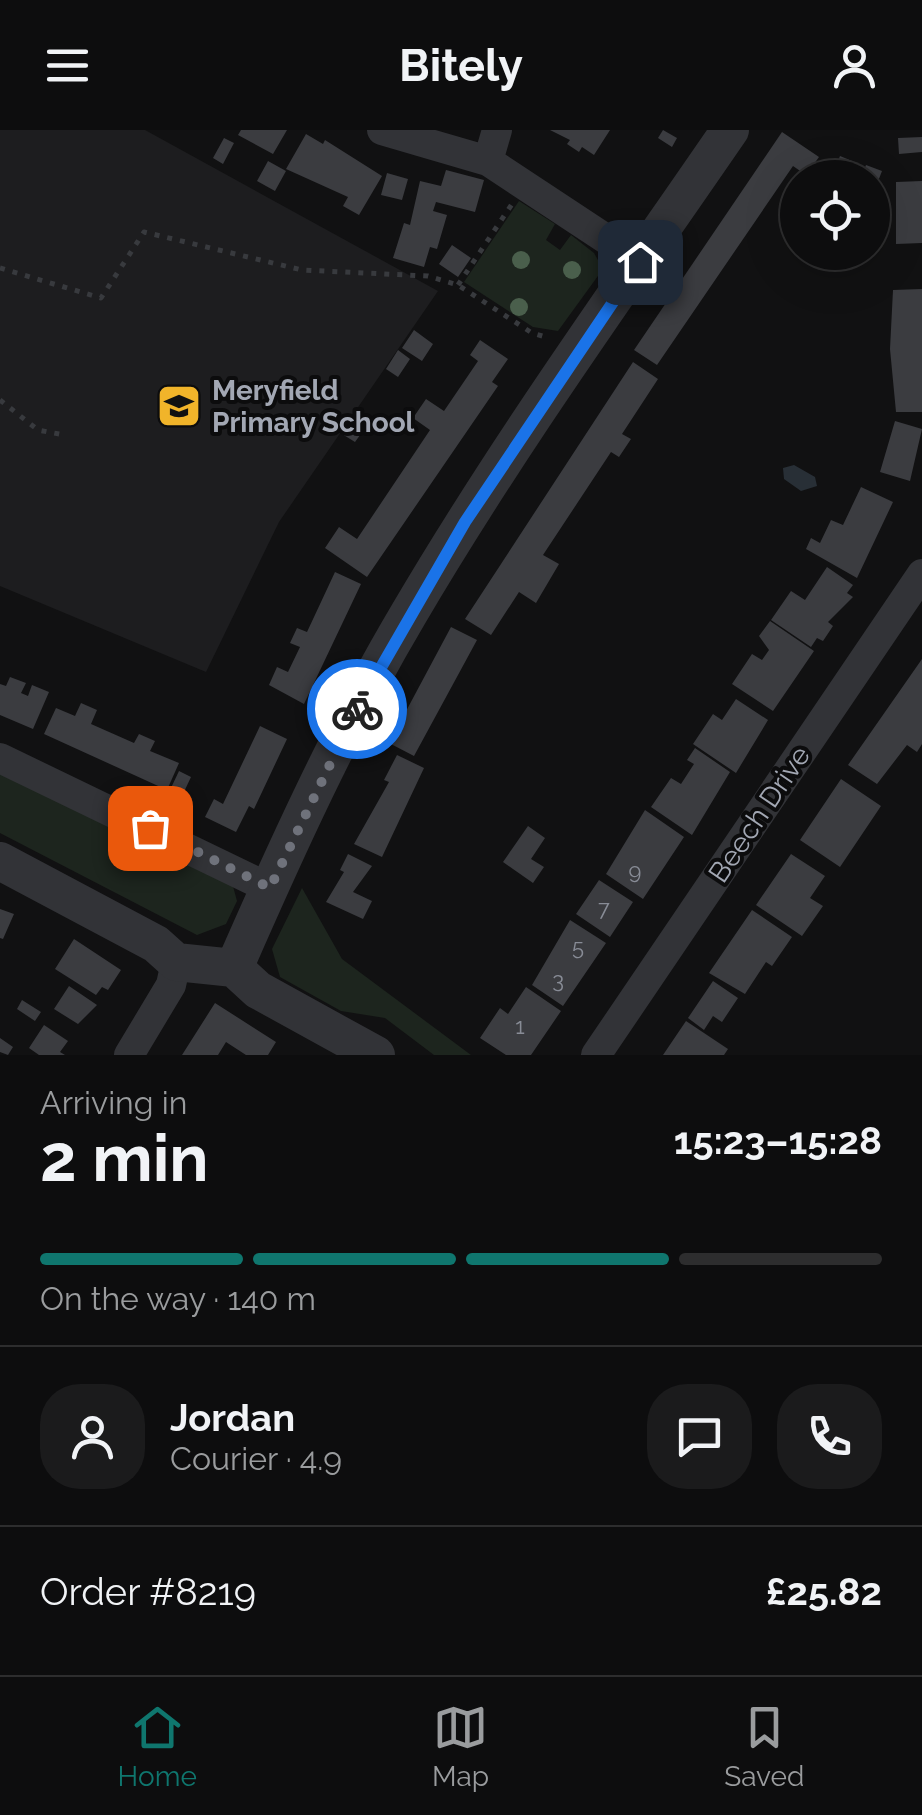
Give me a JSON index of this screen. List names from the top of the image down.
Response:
{
  "streets": {
    "street": ["Beech Drive"]
  },
  "places": {
    "school or university": ["Meryfield Primary School"]
  },
  "house_numbers": [
    "9",
    "7",
    "5",
    "3",
    "1"
  ],
  "page": {
    "header": "Bitely",
    "heading": ["2 min", "Arriving in", "15:23–15:28"],
    "panel": [
      "Jordan",
      "Courier · 4.9",
      "Order #8219",
      "£25.82"
    ],
    "bar": "On the way · 140 m",
    "tabs": ["Home", "Map", "Saved"]
  }
}
